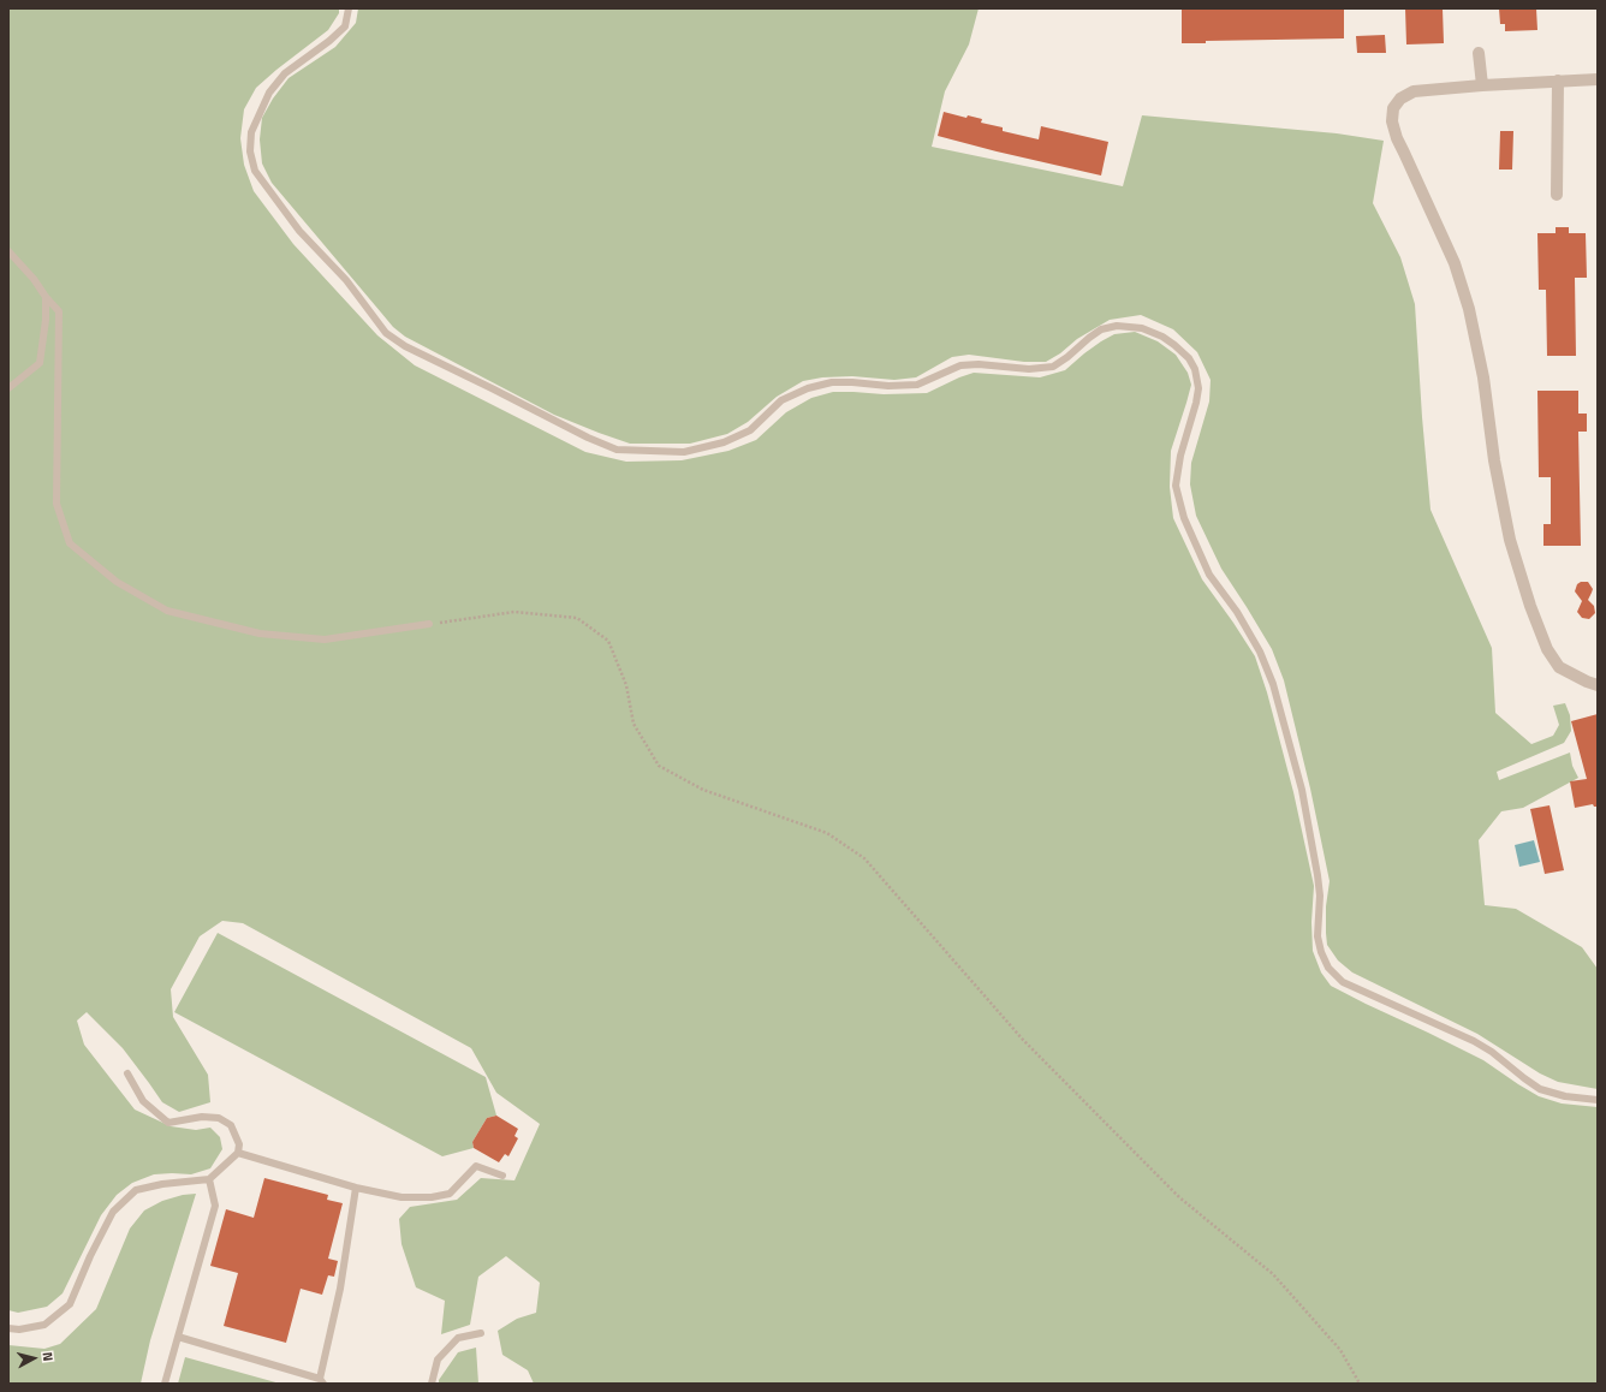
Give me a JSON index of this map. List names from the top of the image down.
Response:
{
  "north": "right"
}
